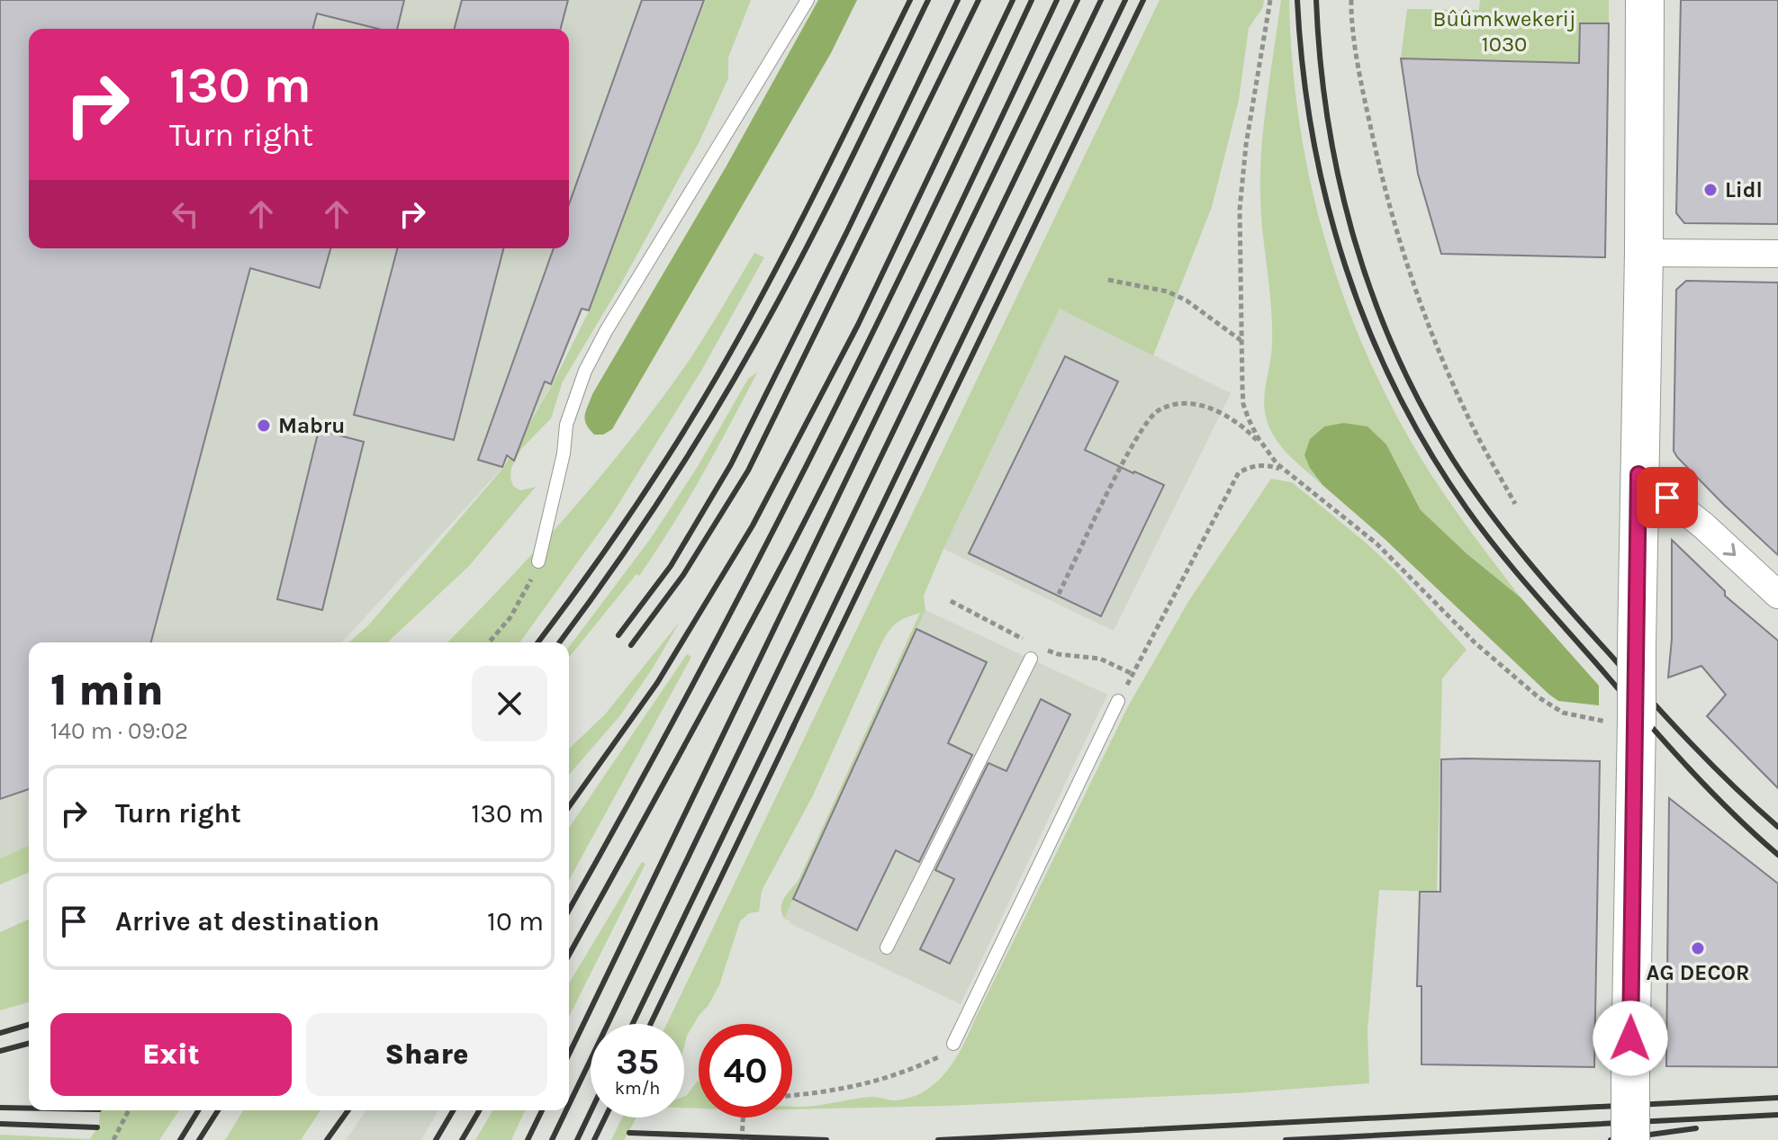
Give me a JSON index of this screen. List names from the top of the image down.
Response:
{
  "parks": ["Bûûmkwekerij 1030"],
  "places": ["Lidl", "Mabru", "AG DECOR"],
  "page": {
    "turn": ["130 m", "Turn right"],
    "heading": ["1 min", "140 m · 09:02"],
    "list": [
      {
        "name": "Turn right",
        "value": "130 m"
      },
      {
        "name": "Arrive at destination",
        "value": "10 m"
      }
    ],
    "buttons": ["Exit", "Share"],
    "speed": "35 km/h",
    "limit": "40"
  }
}
